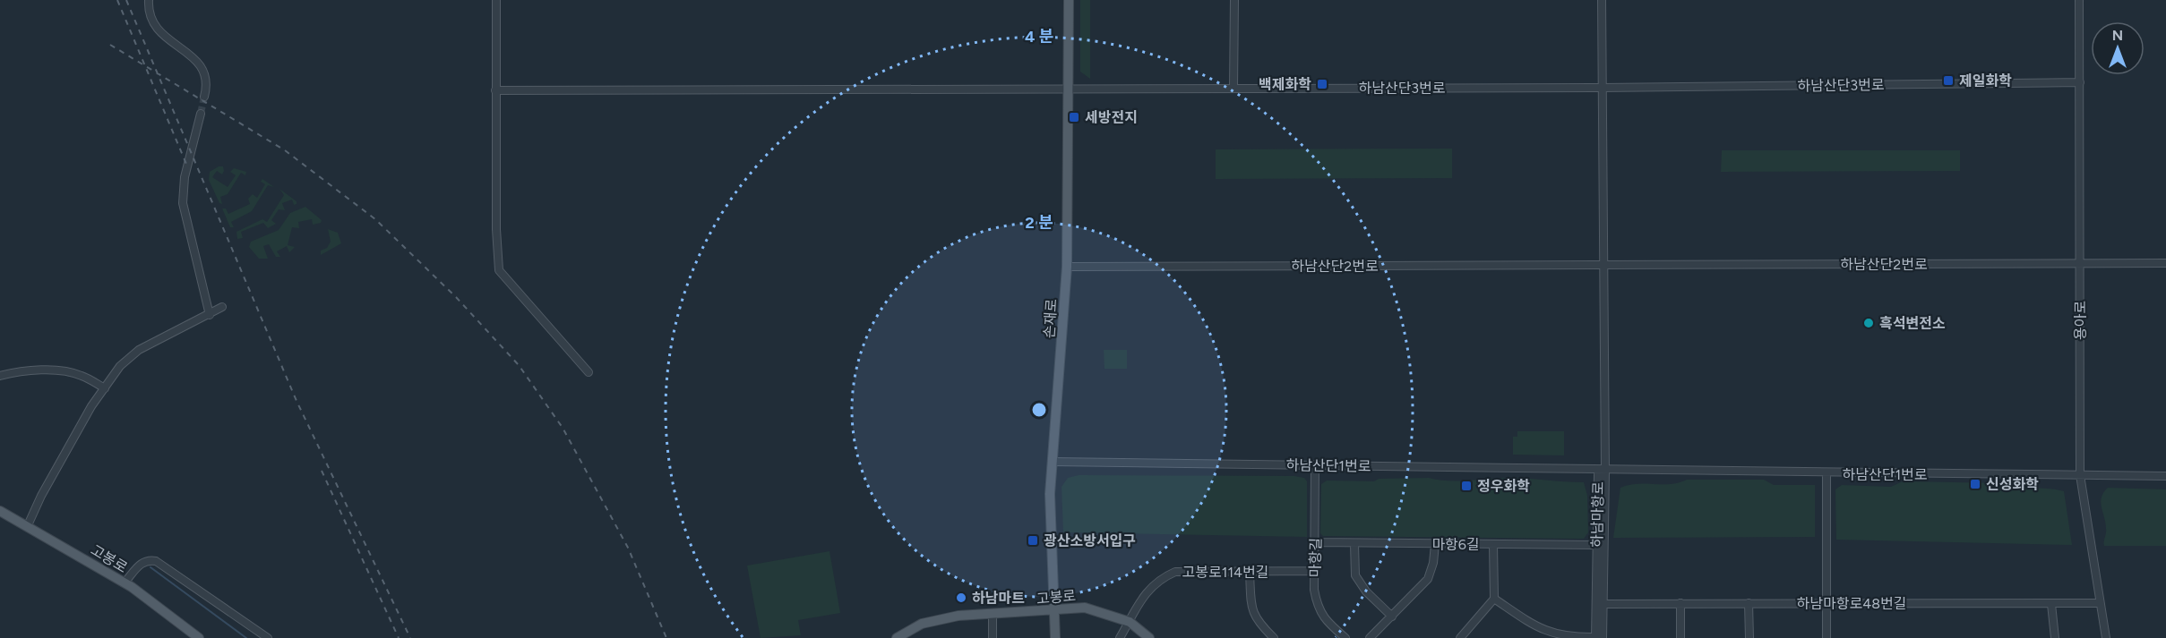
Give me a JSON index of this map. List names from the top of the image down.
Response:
{
  "streets": {
    "main road": ["손재로", "고봉로"],
    "street": [
      "하남산단3번로",
      "하남산단2번로",
      "용아로",
      "하남산단1번로",
      "하남마항로",
      "마항6길",
      "마항길",
      "고봉로114번길",
      "하남마항로48번길"
    ]
  },
  "crossings": [
    ["하남산단3번로", "손재로"],
    ["하남산단3번로", "용아로"],
    ["하남산단2번로", "손재로"],
    ["하남산단2번로", "용아로"],
    ["손재로", "하남산단1번로"],
    ["손재로", "고봉로"],
    ["용아로", "하남산단1번로"],
    ["용아로", "하남마항로48번길"],
    ["하남산단1번로", "하남마항로"],
    ["하남산단1번로", "마항길"],
    ["하남마항로", "마항6길"],
    ["하남마항로", "하남마항로48번길"],
    ["마항6길", "마항길"],
    ["마항길", "고봉로114번길"],
    ["고봉로", "고봉로114번길"]
  ],
  "places": {
    "transit": [
      "제일화학",
      "백제화학",
      "세방전지",
      "신성화학",
      "정우화학",
      "광산소방서입구"
    ],
    "other": ["흑석변전소", "하남마트"]
  },
  "north": "top",
  "rings": ["4 분", "2 분"]
}
